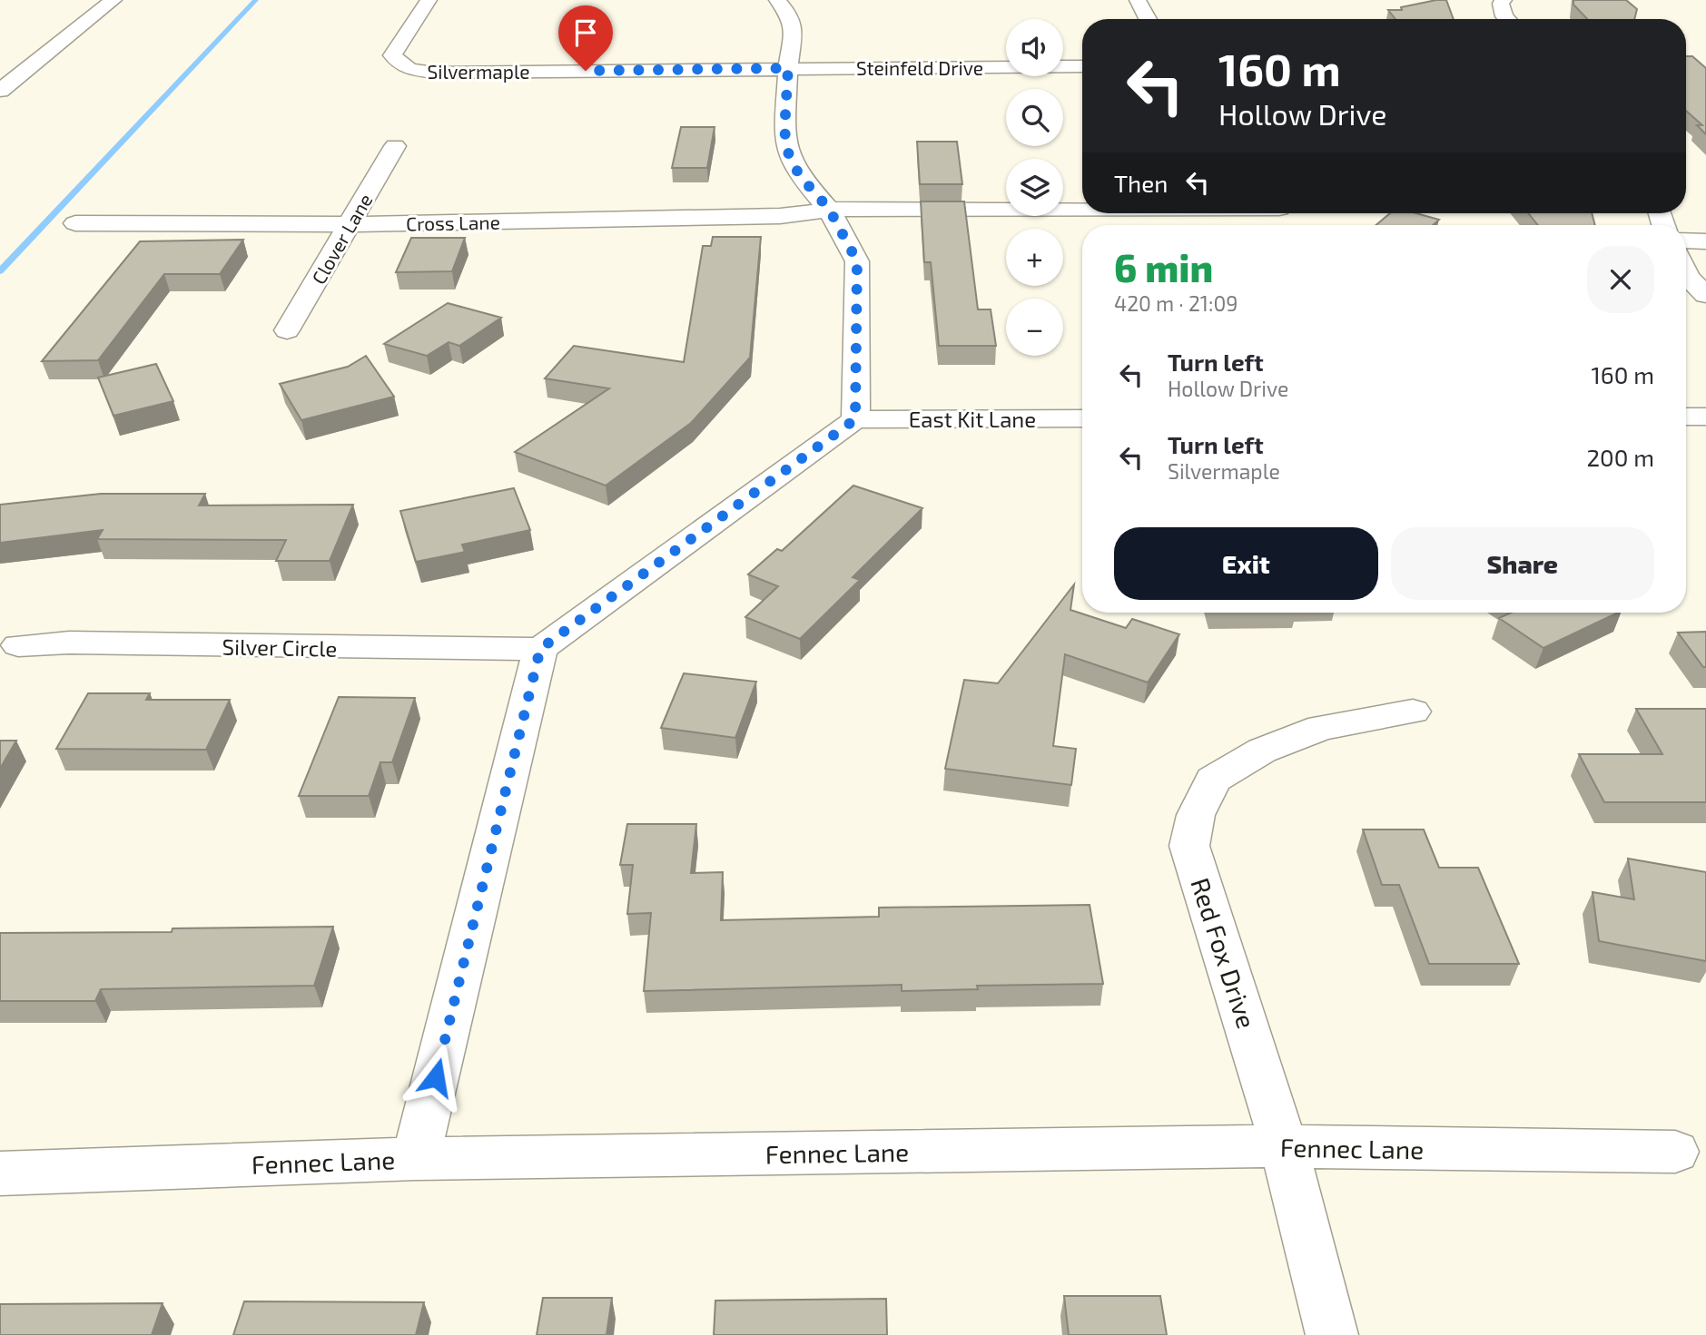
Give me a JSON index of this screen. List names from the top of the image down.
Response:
{
  "streets": {
    "street": [
      "Steinfeld Drive",
      "Silvermaple",
      "Cross Lane",
      "Clover Lane",
      "East Kit Lane",
      "Silver Circle",
      "Red Fox Drive",
      "Fennec Lane"
    ]
  },
  "crossings": [
    ["Steinfeld Drive", "Silvermaple"],
    ["Cross Lane", "Clover Lane"],
    ["Red Fox Drive", "Fennec Lane"]
  ],
  "page": {
    "map_buttons": ["+", "−"],
    "turn": ["160 m", "Hollow Drive"],
    "then": "Then",
    "heading": ["6 min", "420 m · 21:09"],
    "list": [
      {
        "name": "Turn left",
        "note": "Hollow Drive",
        "value": "160 m"
      },
      {
        "name": "Turn left",
        "note": "Silvermaple",
        "value": "200 m"
      }
    ],
    "buttons": ["Exit", "Share"]
  }
}
